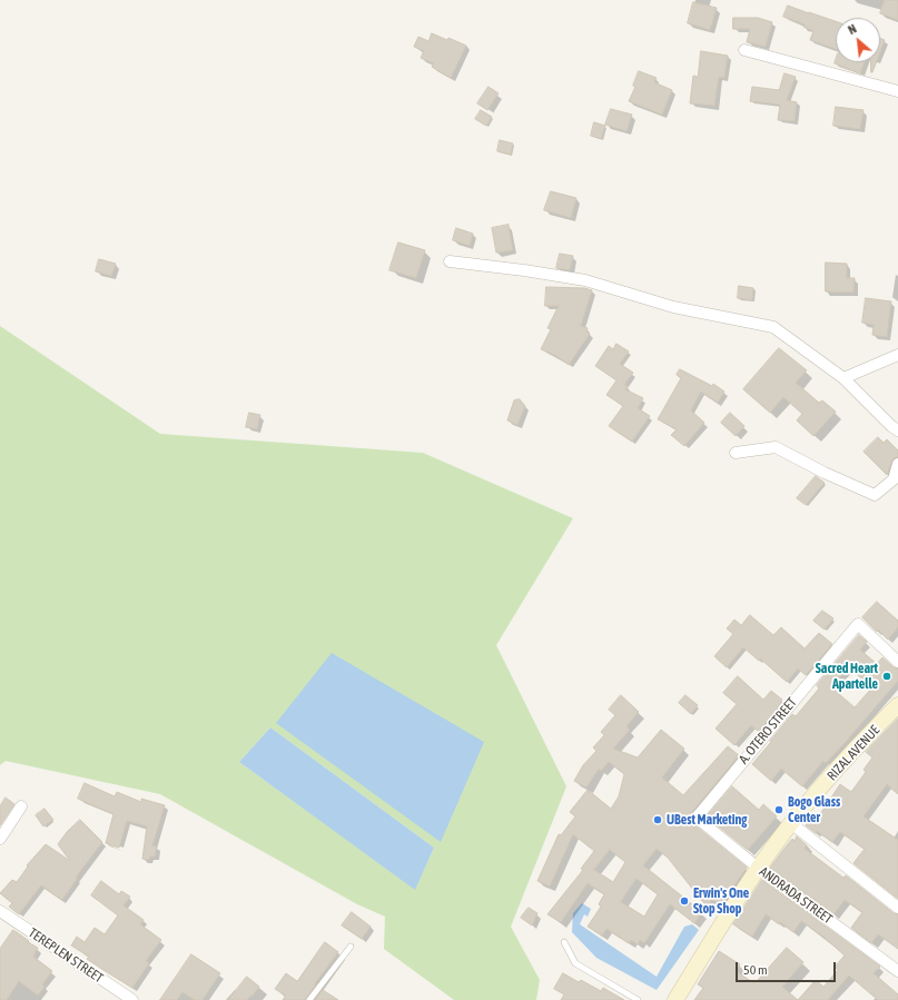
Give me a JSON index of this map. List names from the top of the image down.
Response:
{
  "streets": {
    "main road": ["RIZAL AVENUE"],
    "street": ["A. OTERO STREET", "ANDRADA STREET", "TEREPLEN STREET"]
  },
  "crossings": [
    ["A. OTERO STREET", "ANDRADA STREET"],
    ["RIZAL AVENUE", "ANDRADA STREET"]
  ],
  "places": [
    "Sacred Heart Apartelle",
    "Bogo Glass Center",
    "UBest Marketing",
    "Erwin's One Stop Shop"
  ],
  "scale_bar": "50 m",
  "north": "top left"
}
